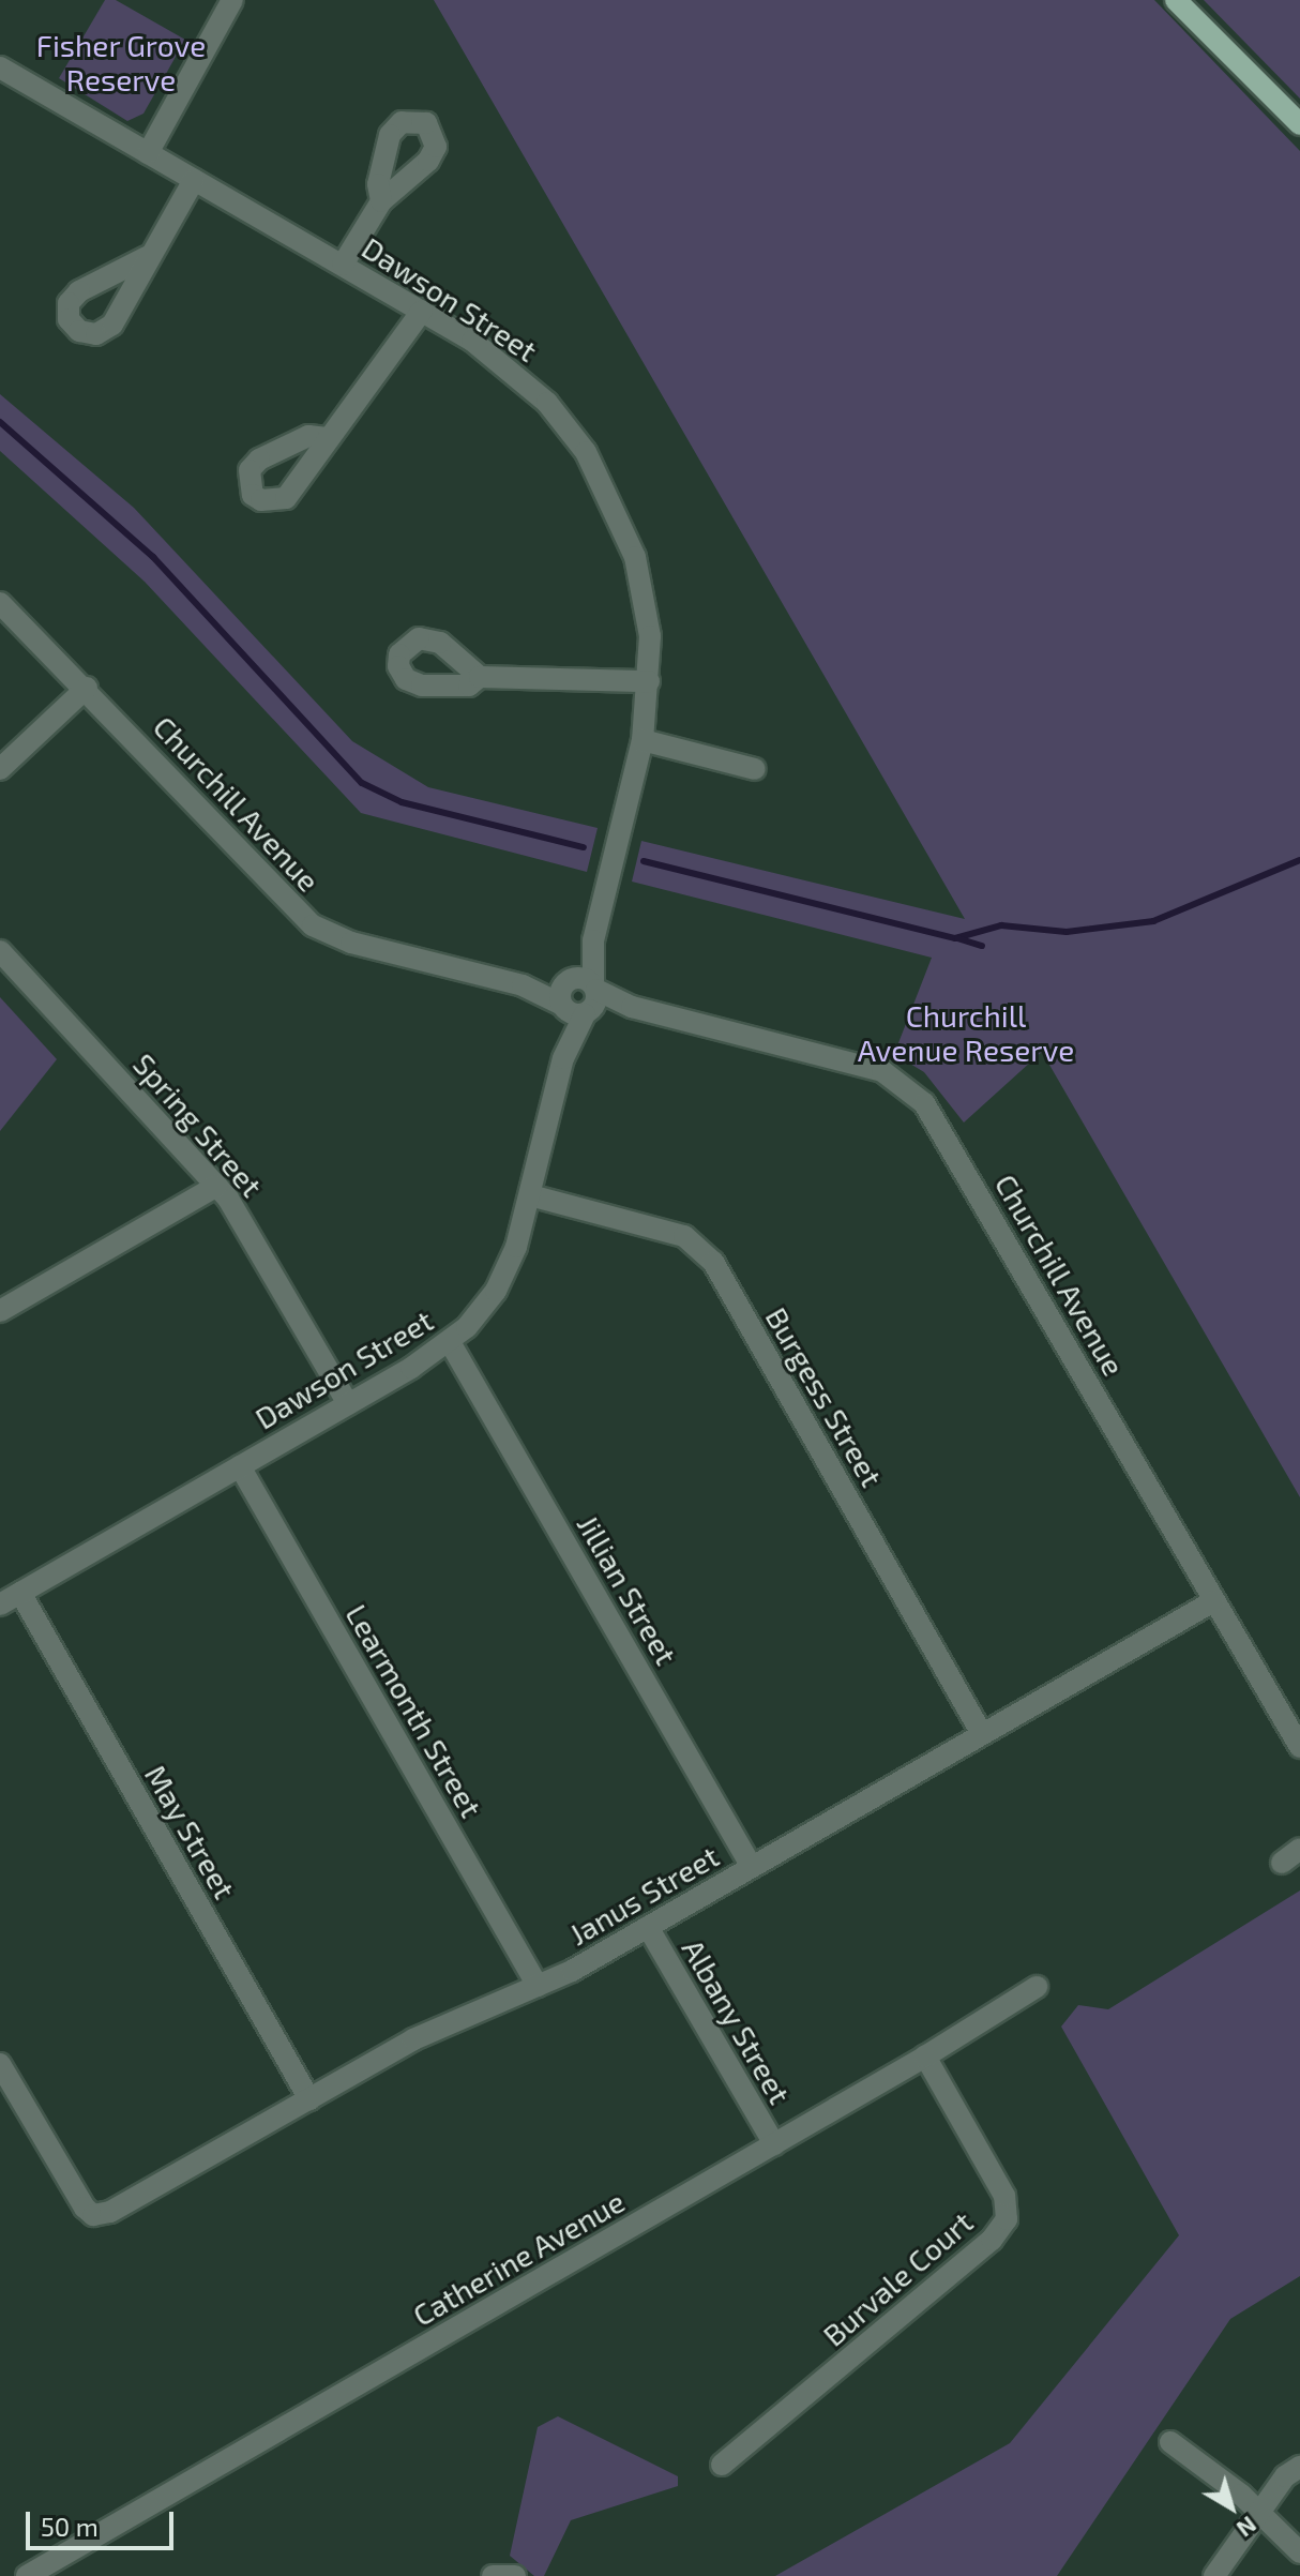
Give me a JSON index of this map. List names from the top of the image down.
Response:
{
  "streets": {
    "street": [
      "Dawson Street",
      "Churchill Avenue",
      "Spring Street",
      "Burgess Street",
      "Jillian Street",
      "Learmonth Street",
      "May Street",
      "Janus Street",
      "Albany Street",
      "Catherine Avenue",
      "Burvale Court"
    ]
  },
  "crossings": [
    ["Dawson Street", "Churchill Avenue"],
    ["Dawson Street", "Spring Street"],
    ["Dawson Street", "Burgess Street"],
    ["Dawson Street", "Jillian Street"],
    ["Dawson Street", "Learmonth Street"],
    ["Dawson Street", "May Street"],
    ["Churchill Avenue", "Janus Street"],
    ["Burgess Street", "Janus Street"],
    ["Jillian Street", "Janus Street"],
    ["Learmonth Street", "Janus Street"],
    ["May Street", "Janus Street"],
    ["Janus Street", "Albany Street"],
    ["Albany Street", "Catherine Avenue"],
    ["Catherine Avenue", "Burvale Court"]
  ],
  "parks": ["Fisher Grove Reserve", "Churchill Avenue Reserve"],
  "scale_bar": "50 m",
  "north": "bottom right"
}
